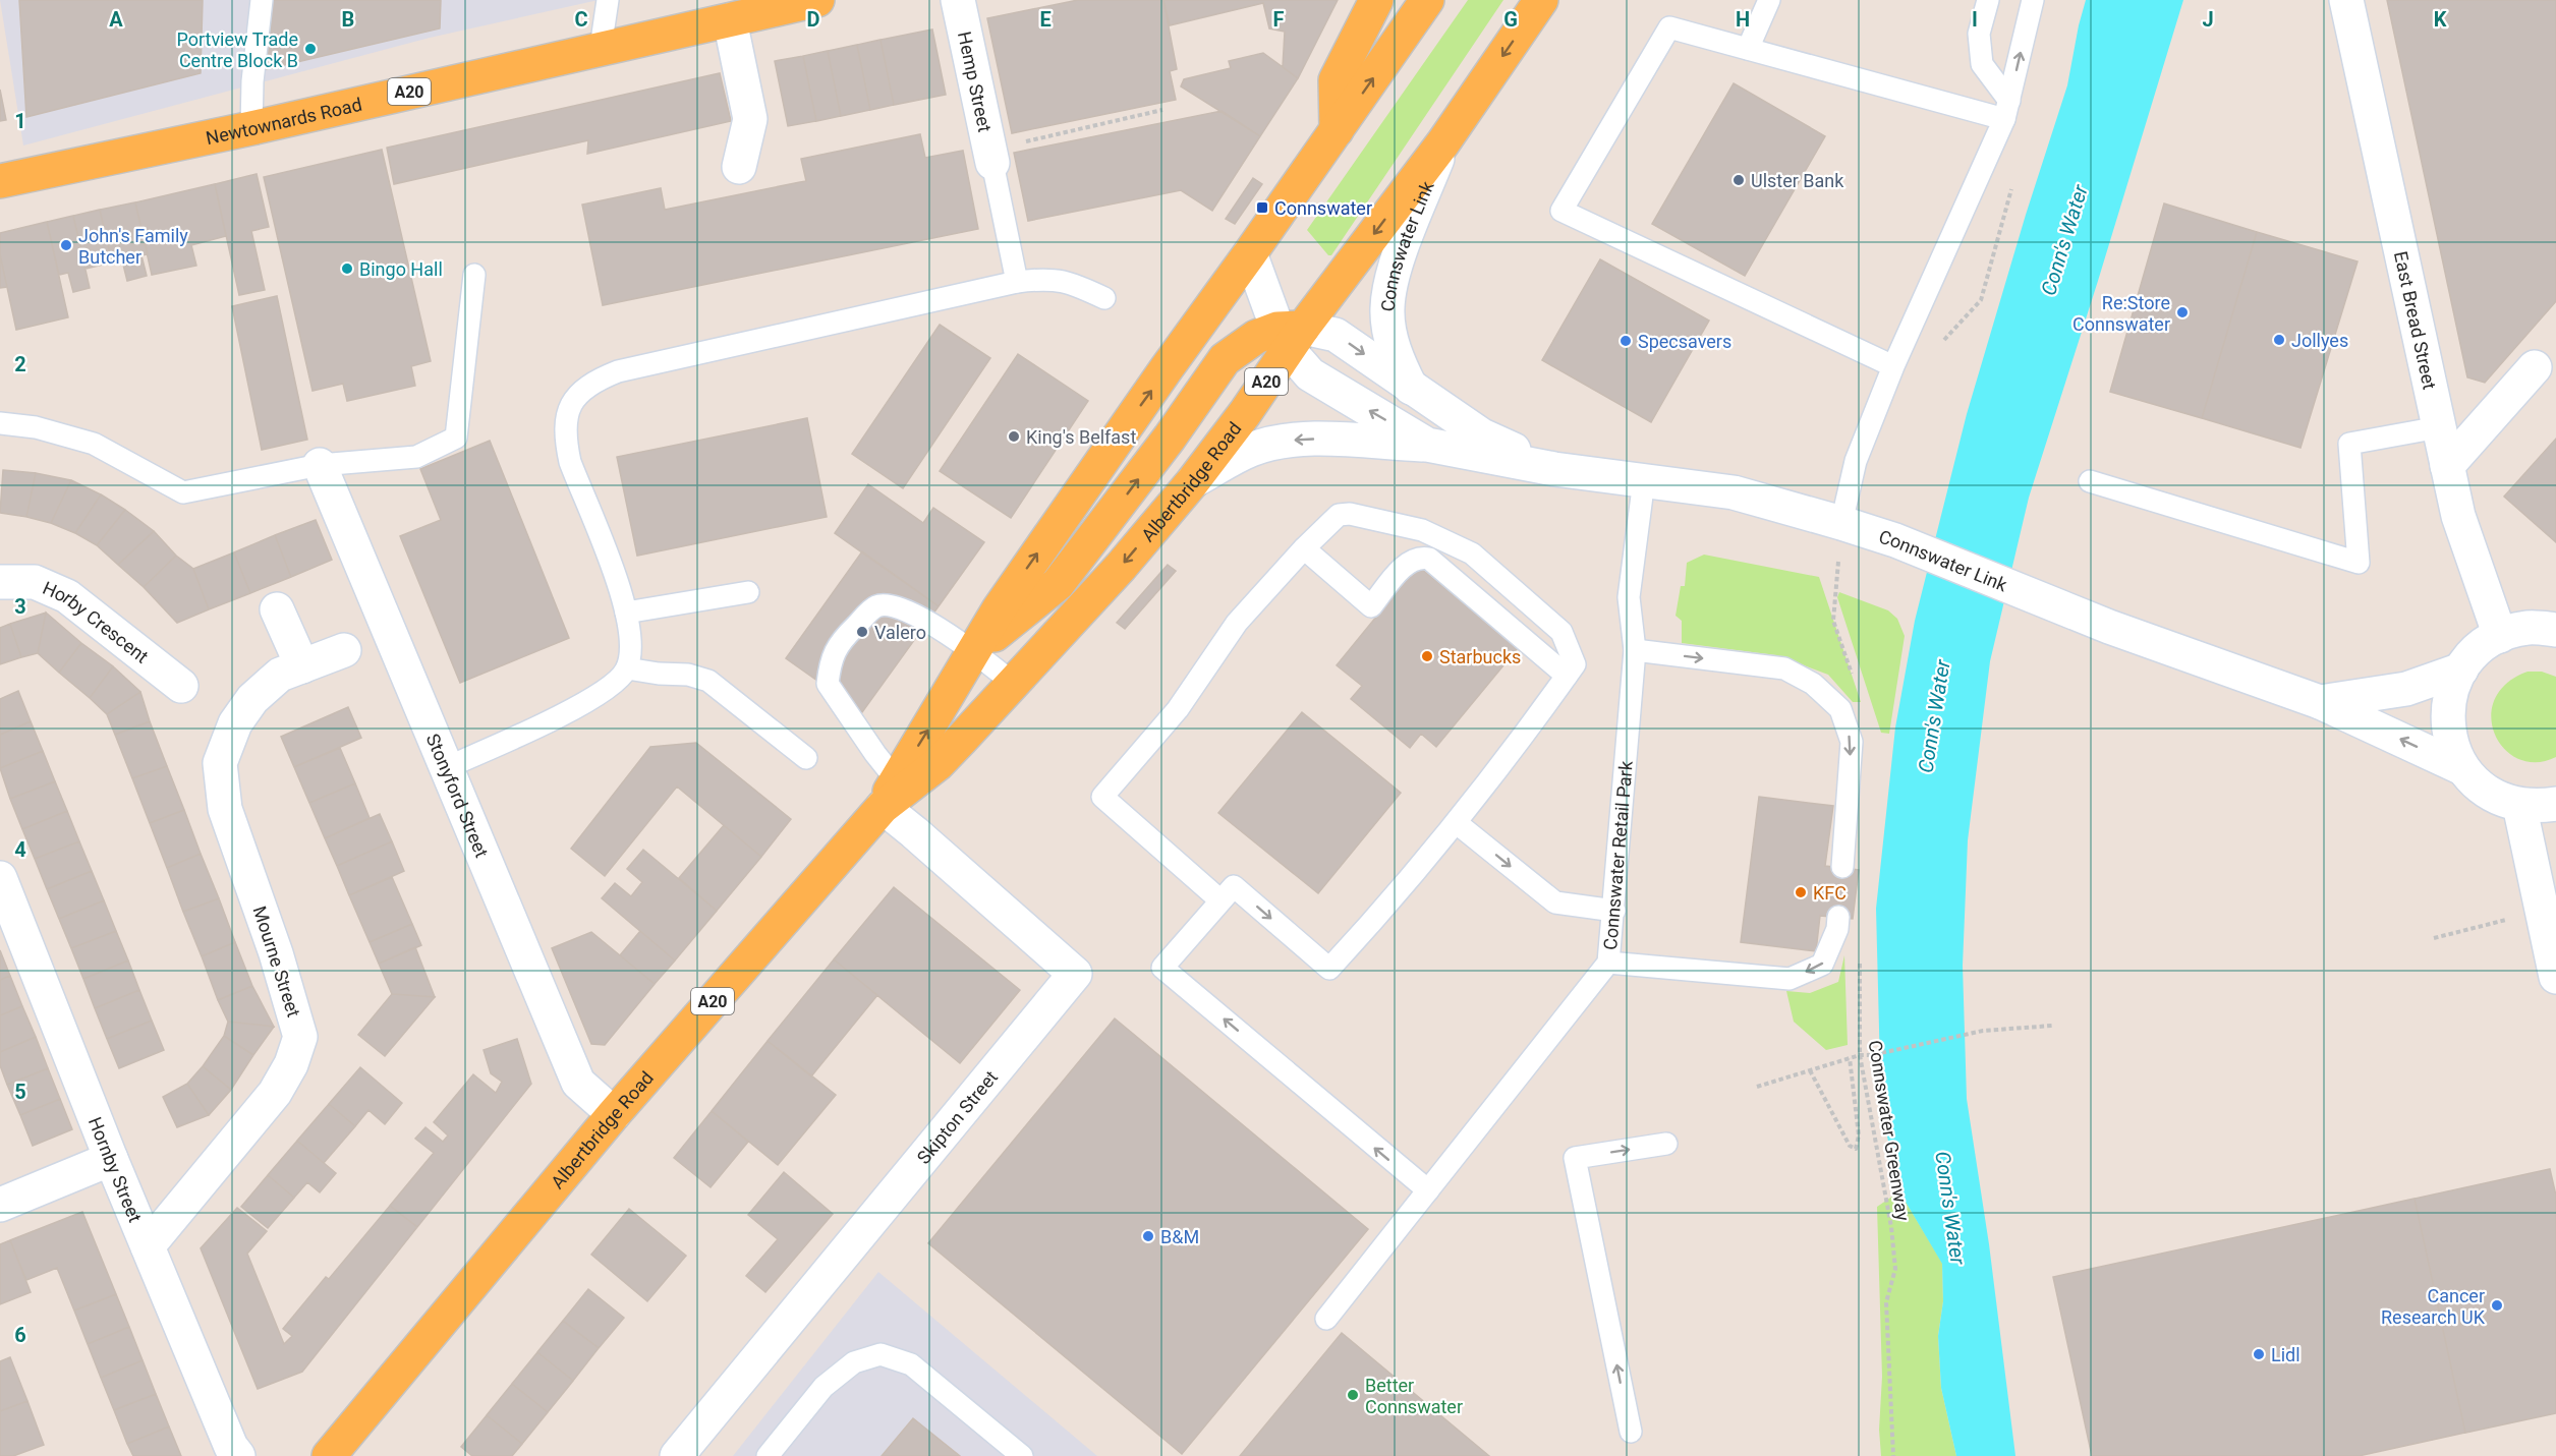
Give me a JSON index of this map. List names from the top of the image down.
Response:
{
  "streets": {
    "main road": ["A20", "Newtownards Road", "Albertbridge Road"],
    "street": [
      "Hemp Street",
      "Connswater Link",
      "East Bread Street",
      "Horby Crescent",
      "Stonyford Street",
      "Mourne Street",
      "Skipton Street",
      "Hornby Street"
    ],
    "lane": ["Connswater Retail Park"],
    "path": ["Connswater Greenway"]
  },
  "crossings": [
    ["Connswater Link", "Albertbridge Road"],
    ["Connswater Link", "Connswater Retail Park"],
    ["Albertbridge Road", "Stonyford Street"],
    ["Albertbridge Road", "Skipton Street"],
    ["Mourne Street", "Hornby Street"]
  ],
  "water": ["Conn's Water"],
  "places": {
    "other": [
      "Portview Trade Centre Block B",
      "Ulster Bank",
      "John's Family Butcher",
      "Bingo Hall",
      "Re:Store Connswater",
      "Jollyes",
      "Specsavers",
      "King's Belfast",
      "Valero",
      "Starbucks",
      "KFC",
      "B&M",
      "Cancer Research UK",
      "Lidl",
      "Better Connswater"
    ],
    "transit": ["Connswater"]
  },
  "grid": {
    "columns": [
      "A",
      "B",
      "C",
      "D",
      "E",
      "F",
      "G",
      "H",
      "I",
      "J",
      "K"
    ],
    "rows": [
      "1",
      "2",
      "3",
      "4",
      "5",
      "6"
    ]
  }
}
